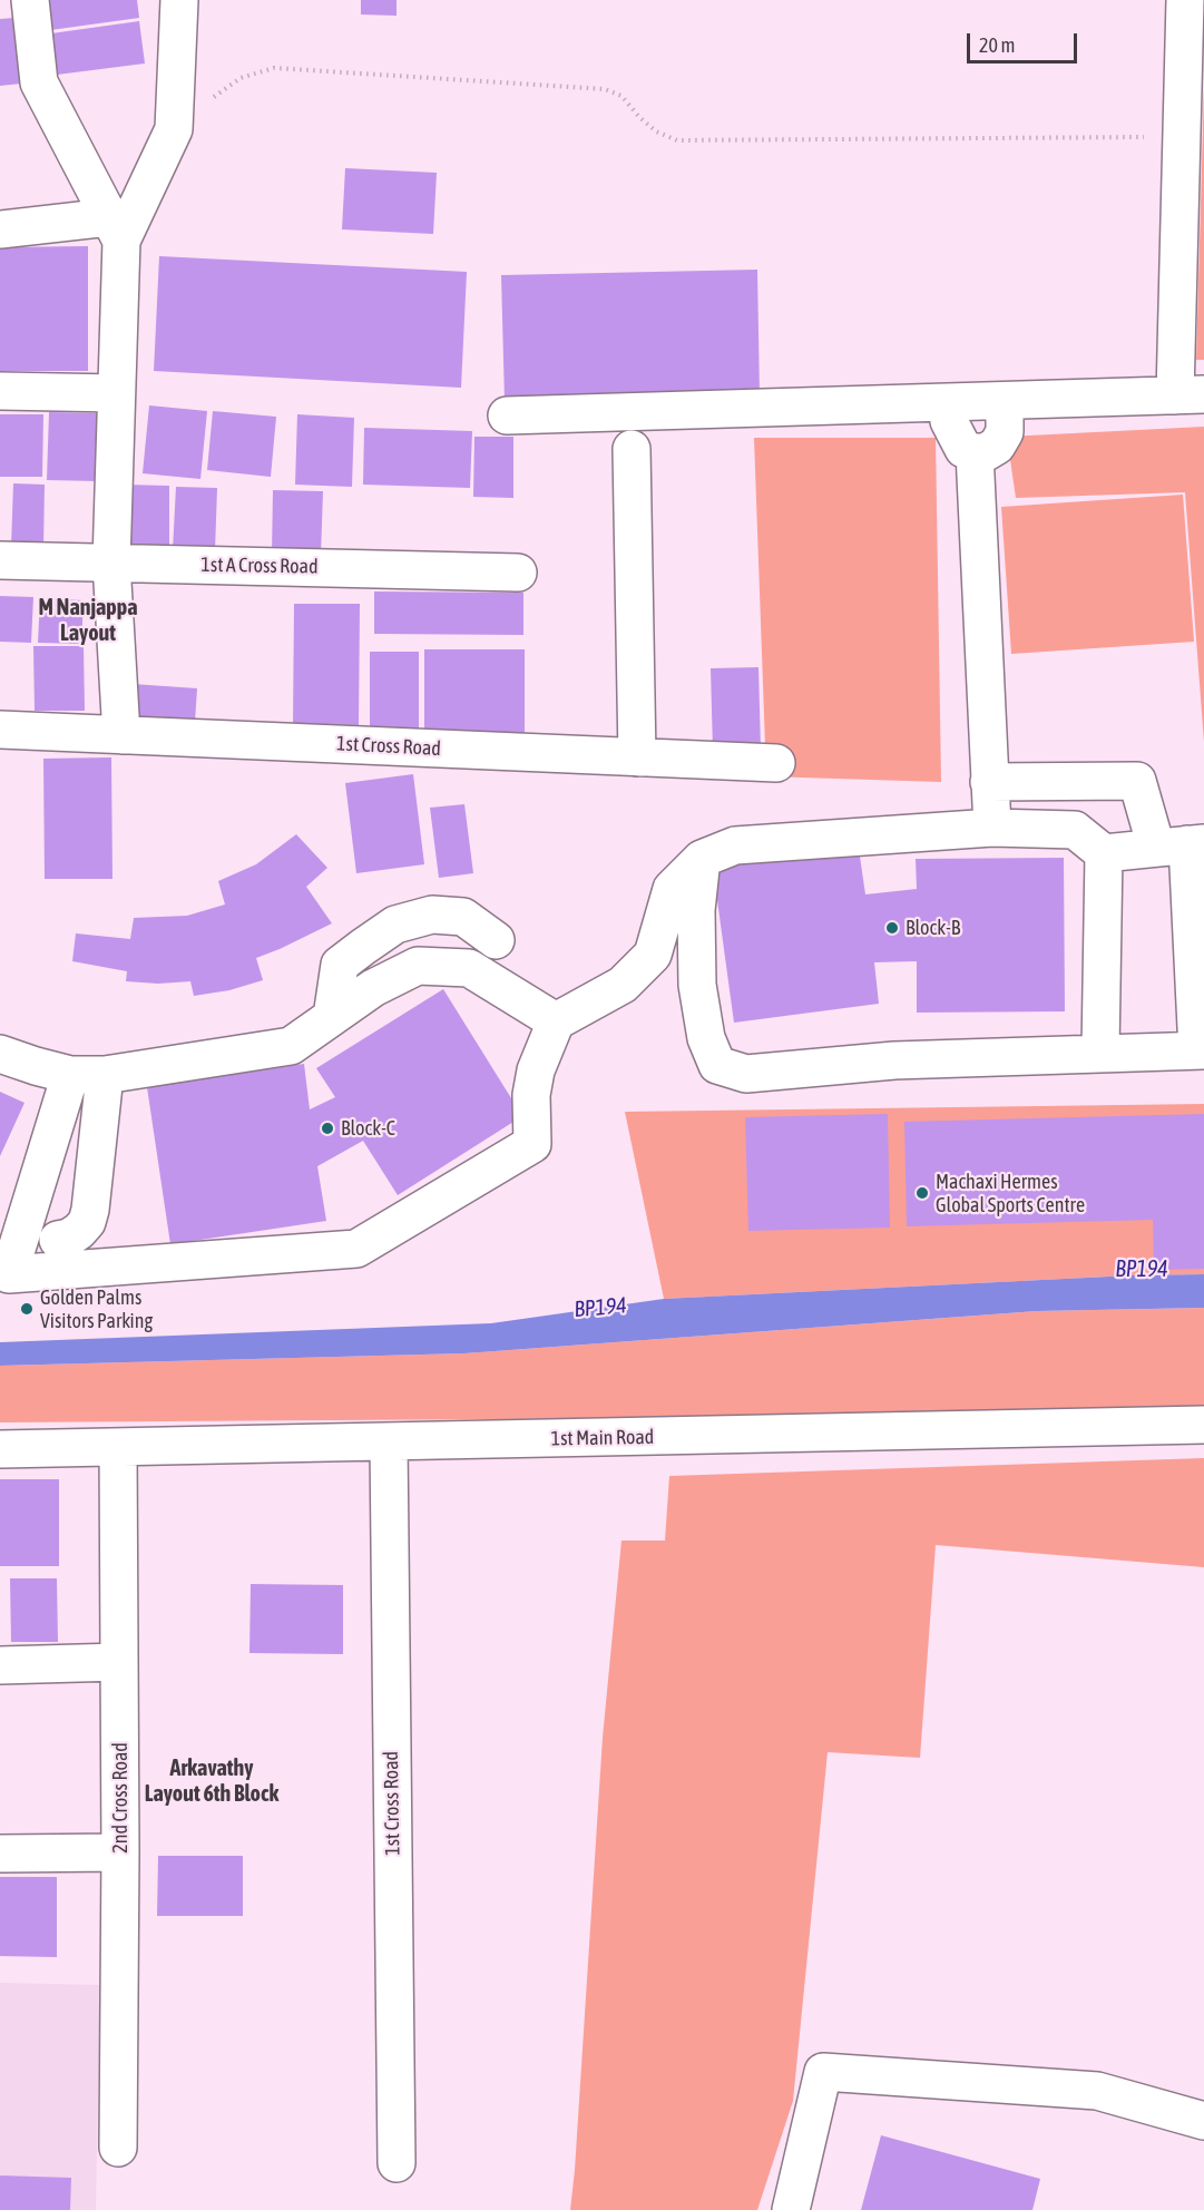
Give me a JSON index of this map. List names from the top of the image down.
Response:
{
  "streets": {
    "street": [
      "1st A Cross Road",
      "1st Cross Road",
      "1st Main Road",
      "2nd Cross Road"
    ]
  },
  "crossings": [
    ["1st Cross Road", "1st Main Road"],
    ["1st Main Road", "2nd Cross Road"]
  ],
  "districts": ["M Nanjappa Layout", "Arkavathy Layout 6th Block"],
  "water": ["BP194"],
  "places": [
    "Block-B",
    "Block-C",
    "Machaxi Hermes Global Sports Centre",
    "Golden Palms Visitors Parking"
  ],
  "scale_bar": "20 m"
}
